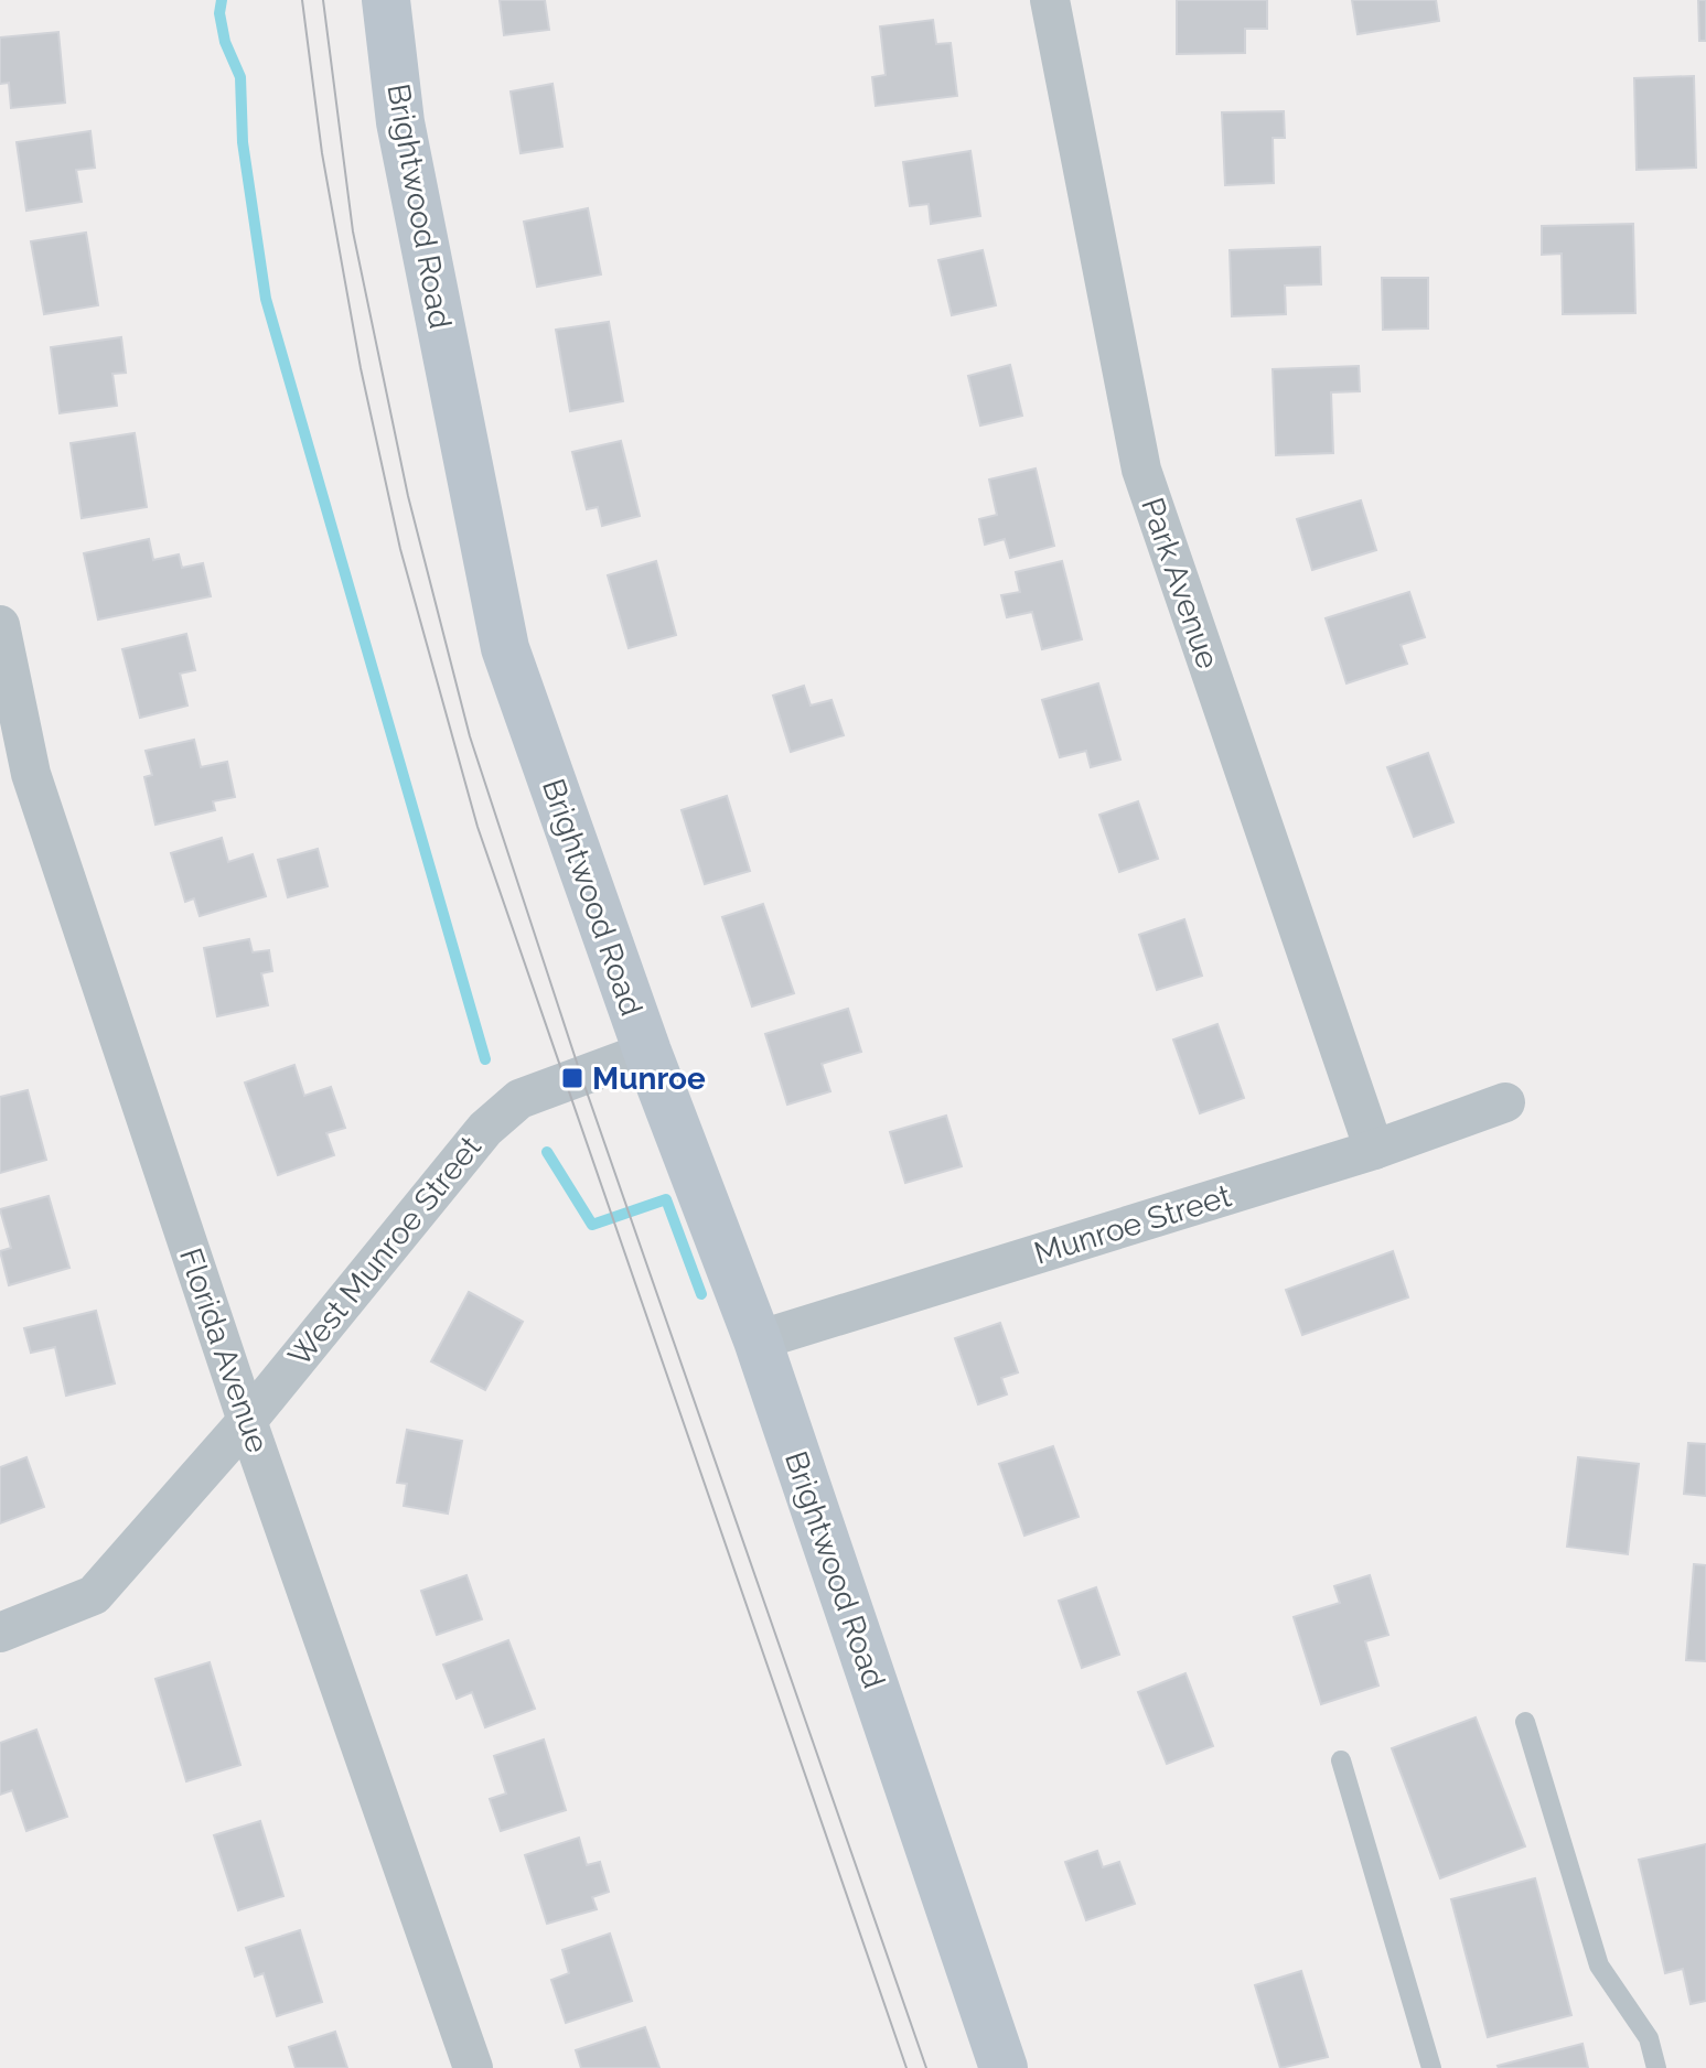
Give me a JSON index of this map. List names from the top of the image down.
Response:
{
  "streets": {
    "street": [
      "Brightwood Road",
      "Park Avenue",
      "Munroe Street",
      "West Munroe Street",
      "Florida Avenue"
    ]
  },
  "crossings": [
    ["Brightwood Road", "Munroe Street"],
    ["Brightwood Road", "West Munroe Street"],
    ["Park Avenue", "Munroe Street"],
    ["West Munroe Street", "Florida Avenue"]
  ],
  "places": {
    "transit": ["Munroe"]
  }
}
